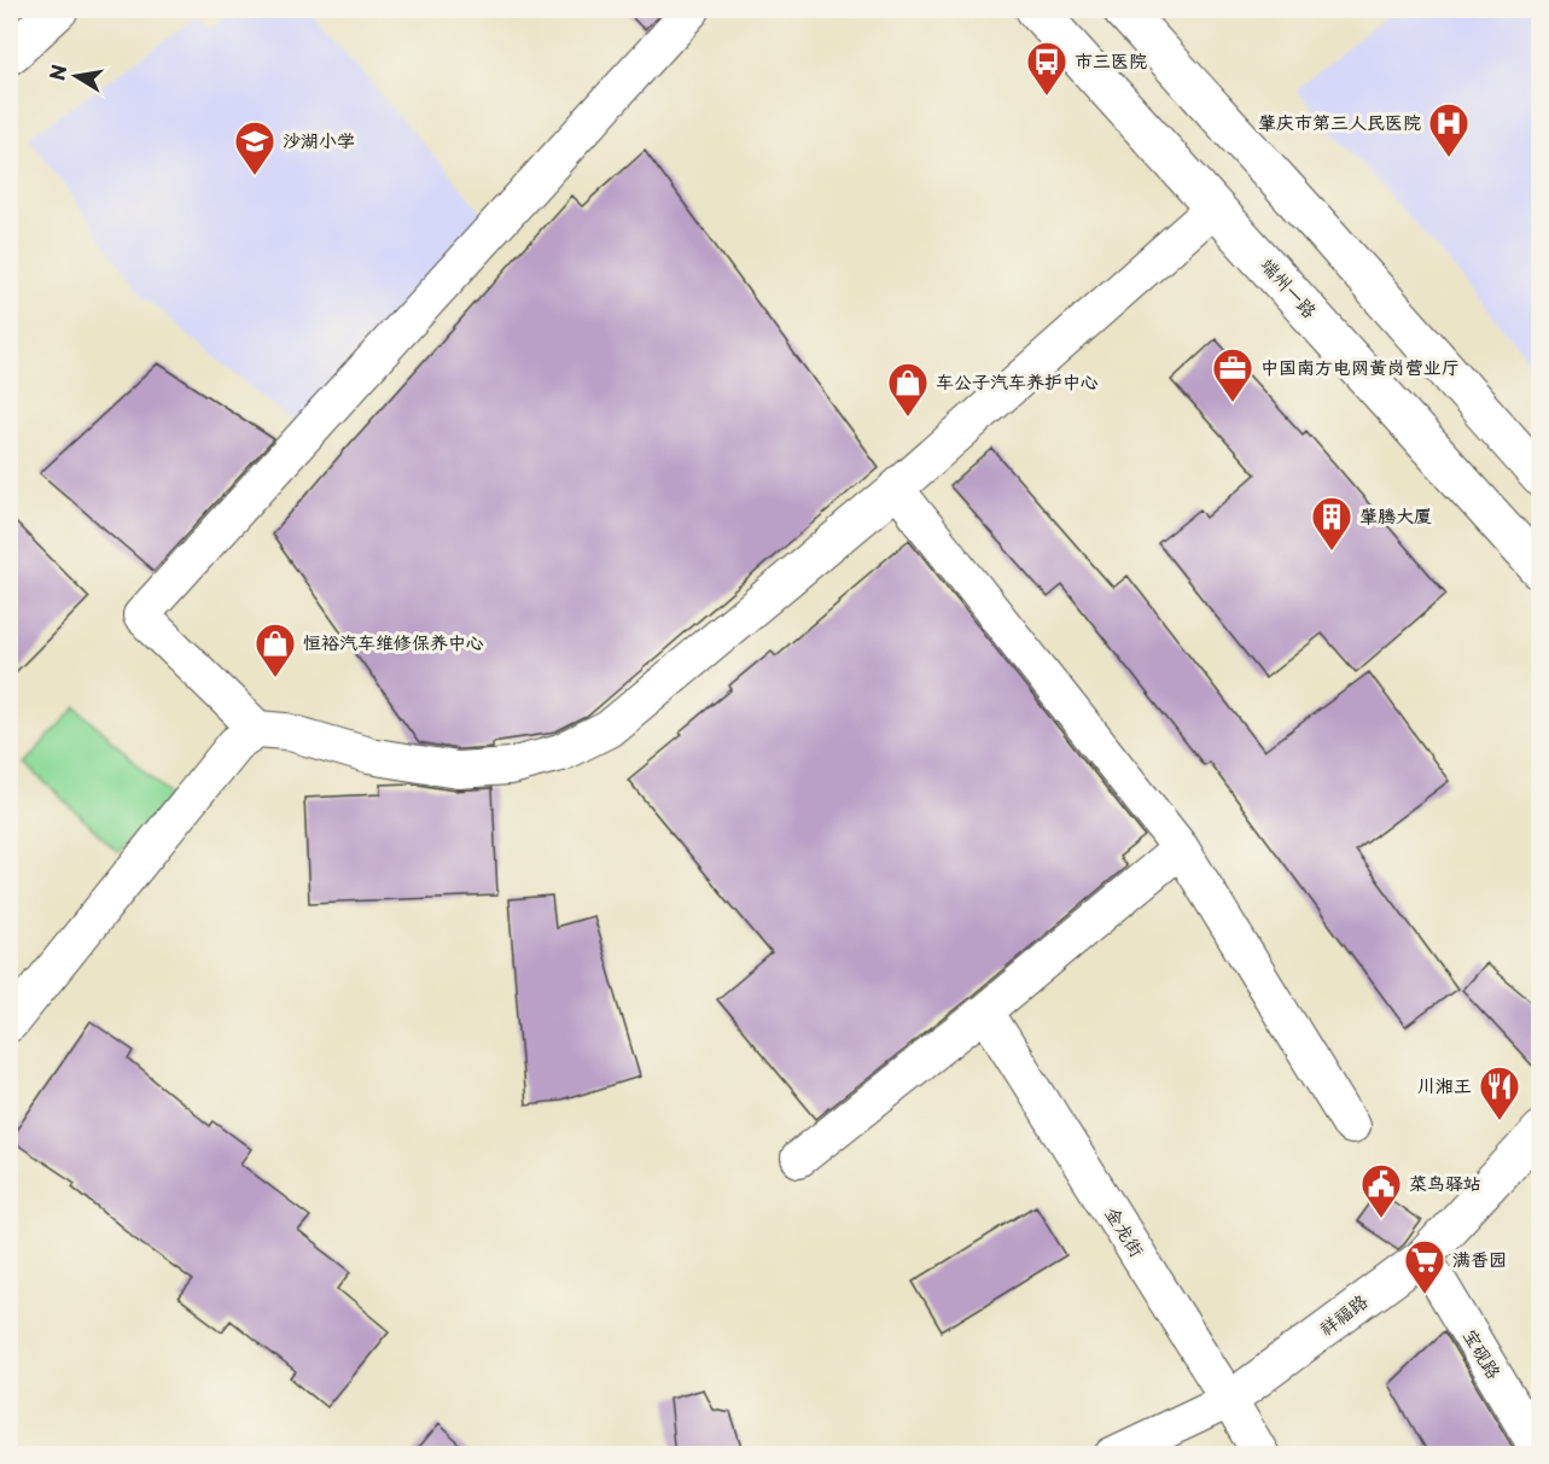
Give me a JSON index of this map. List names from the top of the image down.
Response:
{
  "streets": {
    "main road": ["端州一路"],
    "street": ["金龙街", "祥福路", "宝砚路"]
  },
  "crossings": [
    ["金龙街", "祥福路"],
    ["祥福路", "宝砚路"]
  ],
  "places": {
    "bus stop": ["市三医院"],
    "hospital": ["肇庆市第三人民医院"],
    "school or university": ["沙湖小学"],
    "office": ["中国南方电网黄岗营业厅"],
    "shop": ["车公子汽车养护中心", "恒裕汽车维修保养中心"],
    "building": ["肇腾大厦"],
    "restaurant": ["川湘王"],
    "public building": ["菜鸟驿站"],
    "supermarket": ["满香园"]
  },
  "north": "left"
}
